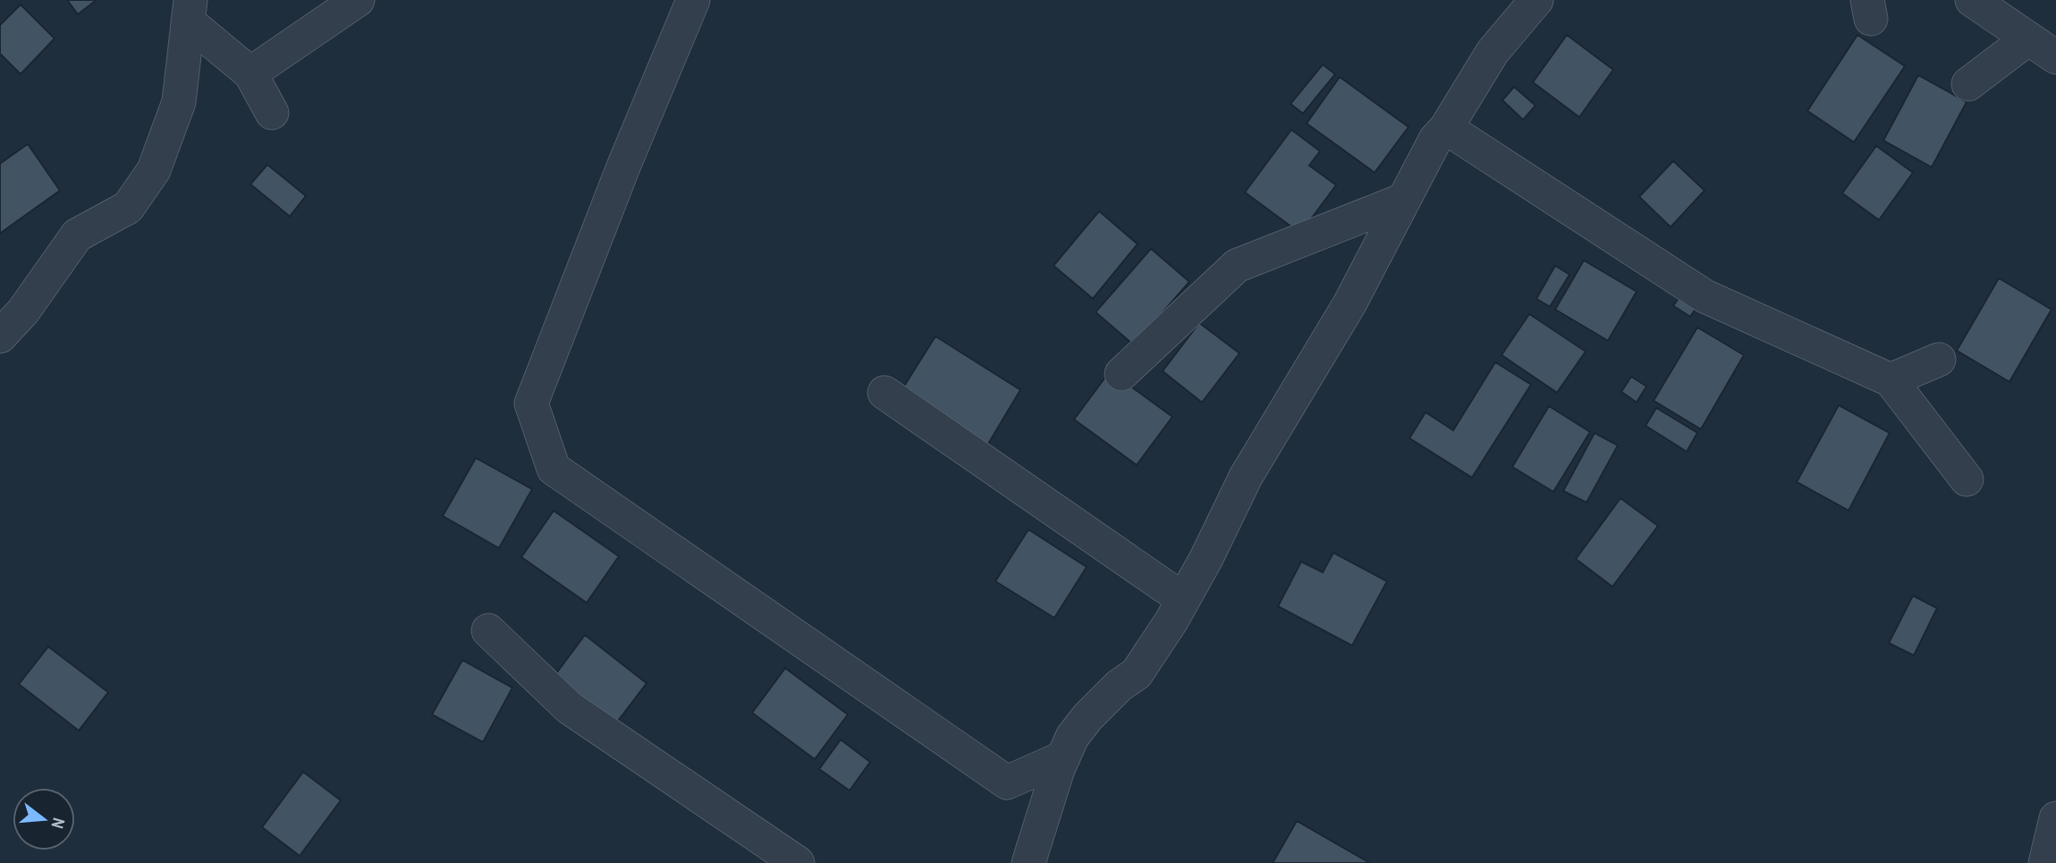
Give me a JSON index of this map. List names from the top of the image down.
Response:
{
  "north": "right"
}
